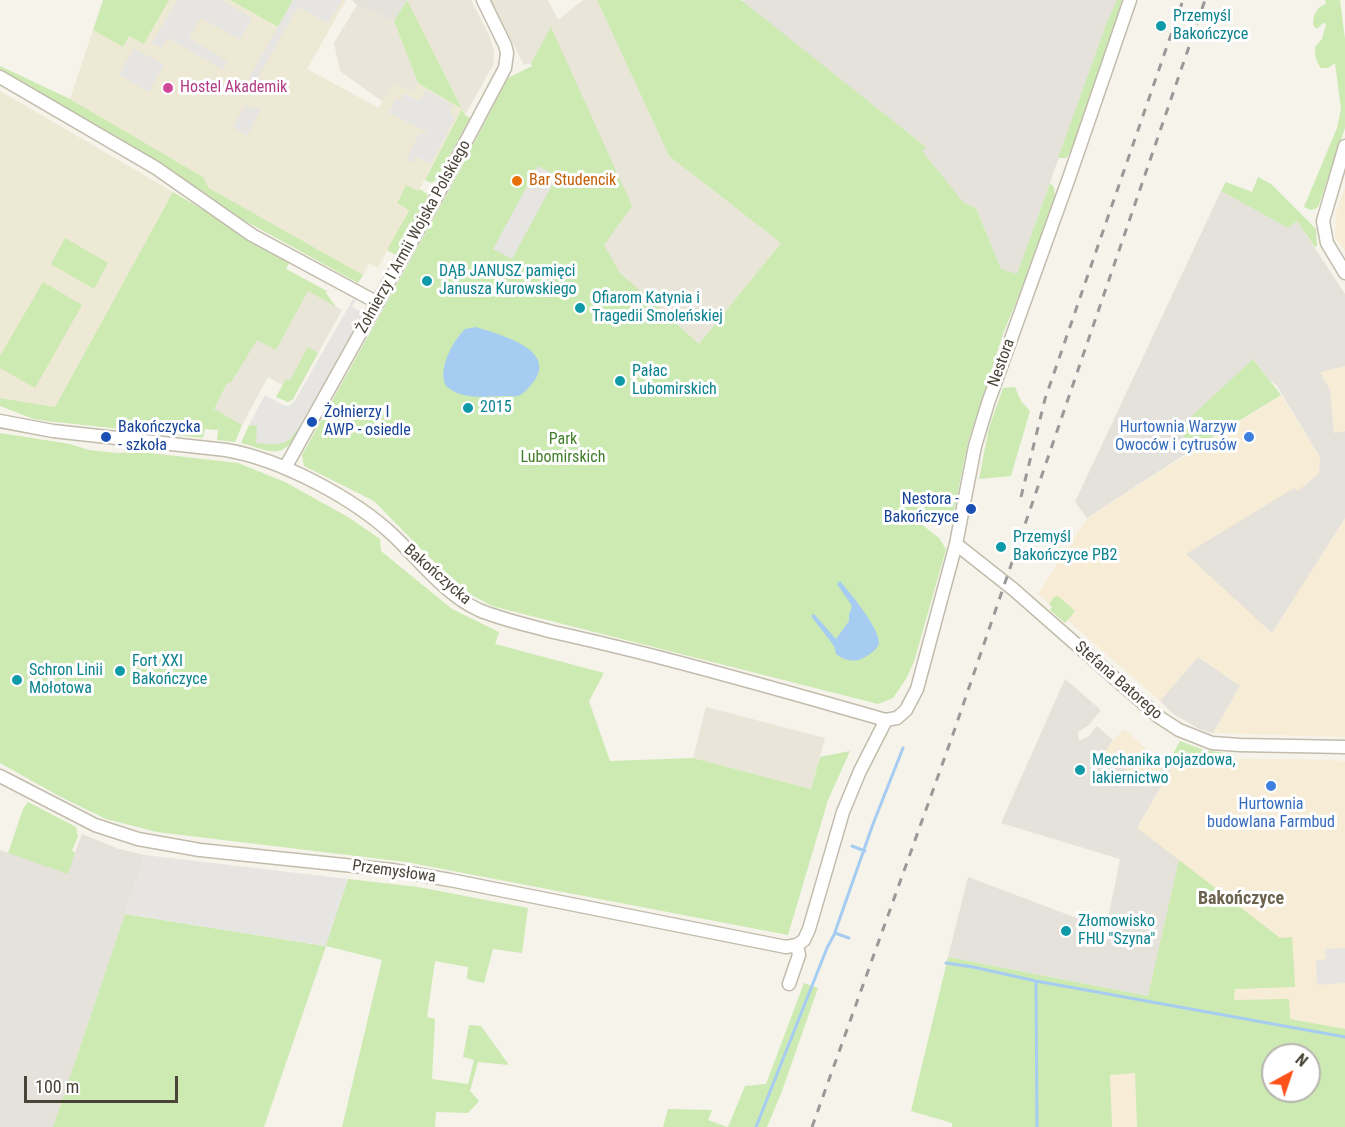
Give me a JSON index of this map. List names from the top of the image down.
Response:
{
  "streets": {
    "street": [
      "Żołnierzy I Armii Wojska Polskiego",
      "Nestora",
      "Bakończycka",
      "Stefana Batorego",
      "Przemysłowa"
    ]
  },
  "crossings": [
    ["Żołnierzy I Armii Wojska Polskiego", "Bakończycka"],
    ["Nestora", "Bakończycka"],
    ["Nestora", "Stefana Batorego"]
  ],
  "districts": ["Bakończyce"],
  "parks": ["Park Lubomirskich"],
  "places": [
    "Przemyśl Bakończyce",
    "Hostel Akademik",
    "Bar Studencik",
    "DĄB JANUSZ pamięci Janusza Kurowskiego",
    "Ofiarom Katynia i Tragedii Smoleńskiej",
    "Pałac Lubomirskich",
    "2015",
    "Żołnierzy I AWP - osiedle",
    "Bakończycka - szkoła",
    "Hurtownia Warzyw Owoców i cytrusów",
    "Nestora - Bakończyce",
    "Przemyśl Bakończyce PB2",
    "Fort XXI Bakończyce",
    "Schron Linii Mołotowa",
    "Mechanika pojazdowa, lakiernictwo",
    "Hurtownia budowlana Farmbud",
    "Złomowisko FHU \"Szyna\""
  ],
  "scale_bar": "100 m",
  "north": "top right"
}
